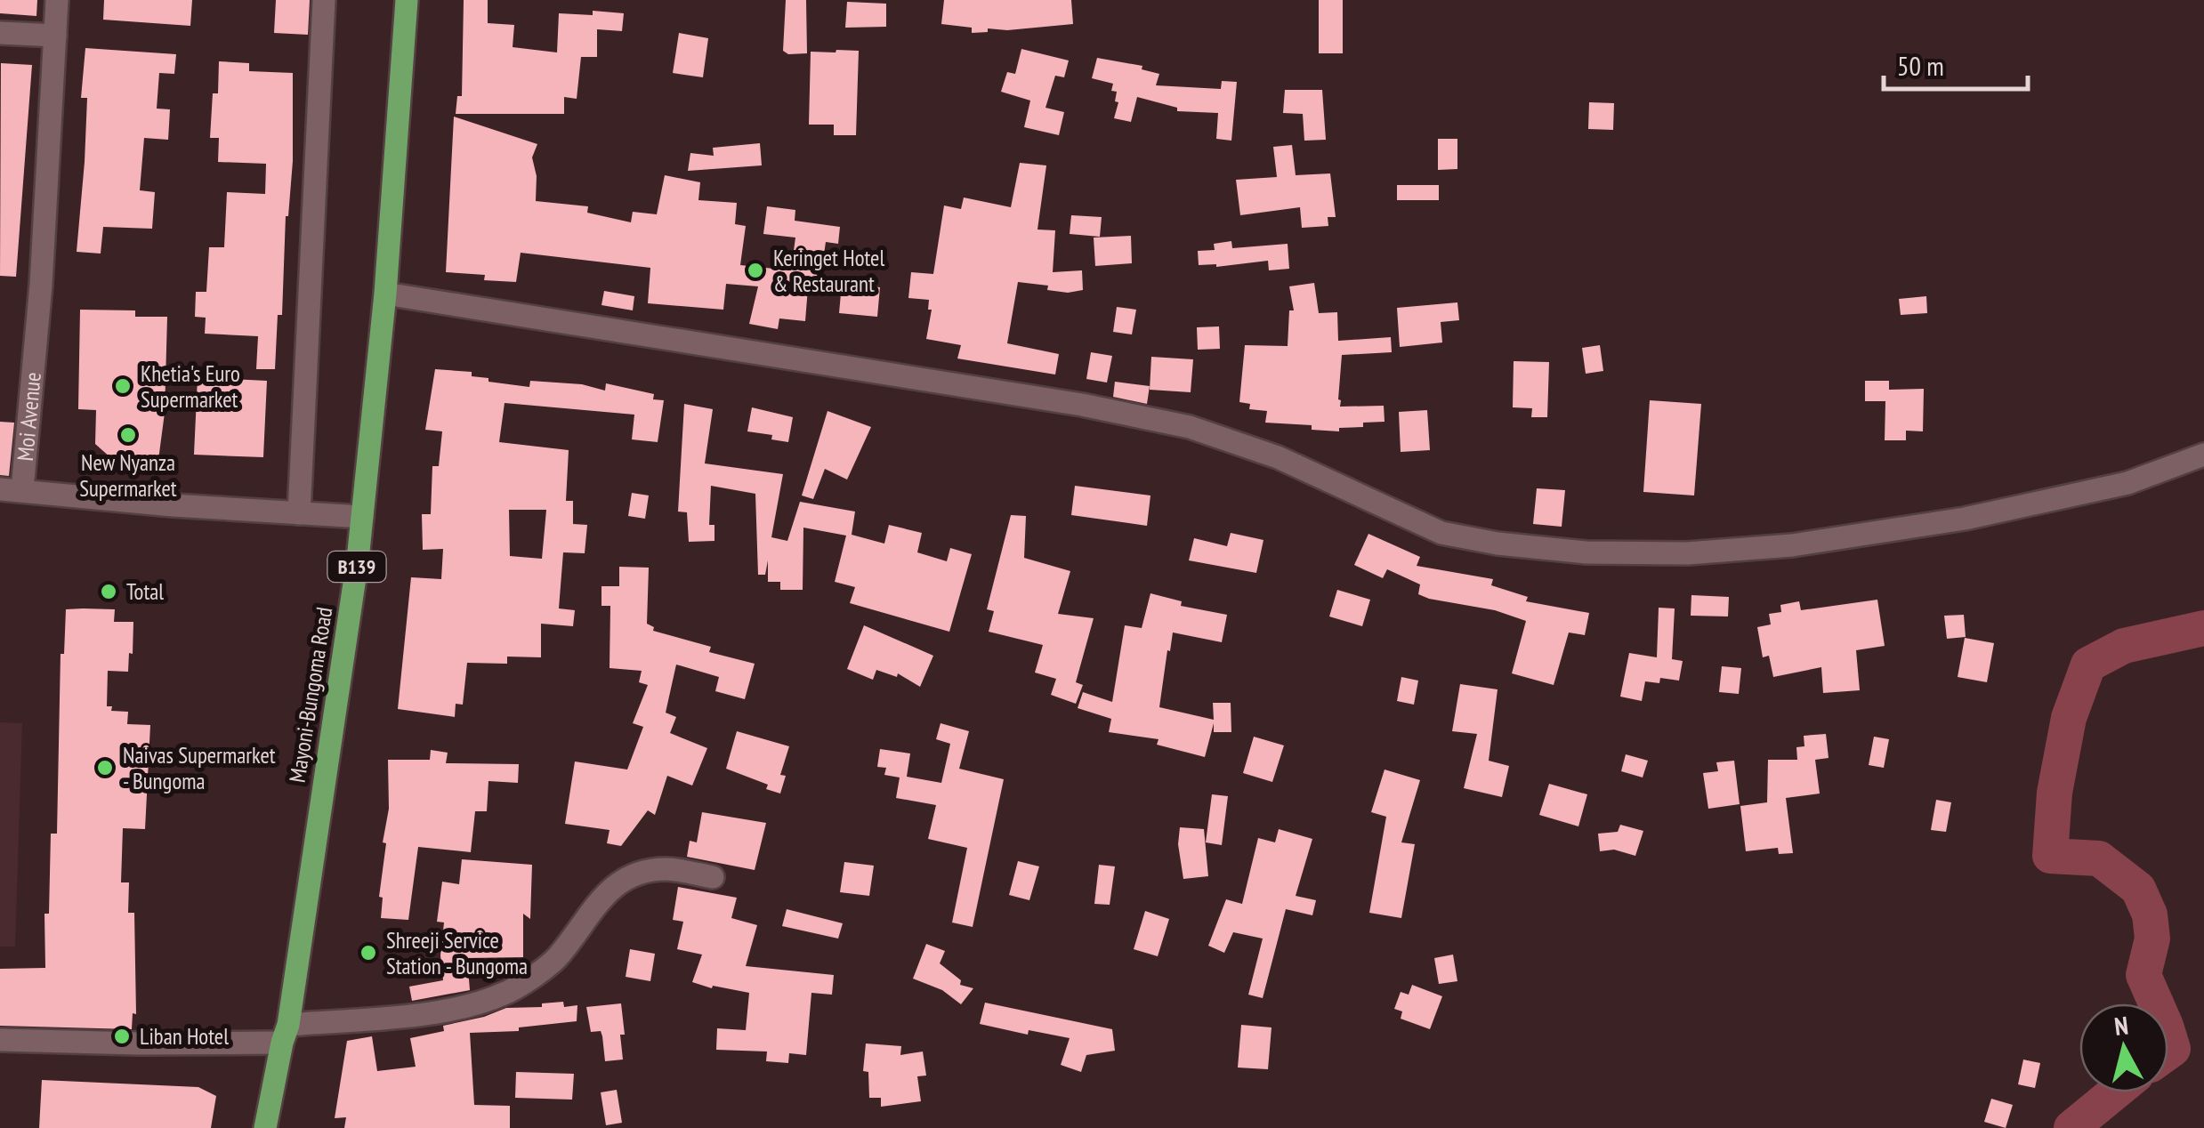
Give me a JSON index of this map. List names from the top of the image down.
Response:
{
  "streets": {
    "main road": ["B139", "Mayoni-Bungoma Road"],
    "street": ["Moi Avenue"]
  },
  "crossings": [
    ["Moi Avenue", "Mayoni-Bungoma Road"]
  ],
  "places": [
    "Keringet Hotel & Restaurant",
    "Khetia's Euro Supermarket",
    "New Nyanza Supermarket",
    "Total",
    "Naivas Supermarket - Bungoma",
    "Shreeji Service Station - Bungoma",
    "Liban Hotel"
  ],
  "scale_bar": "50 m",
  "north": "top"
}
